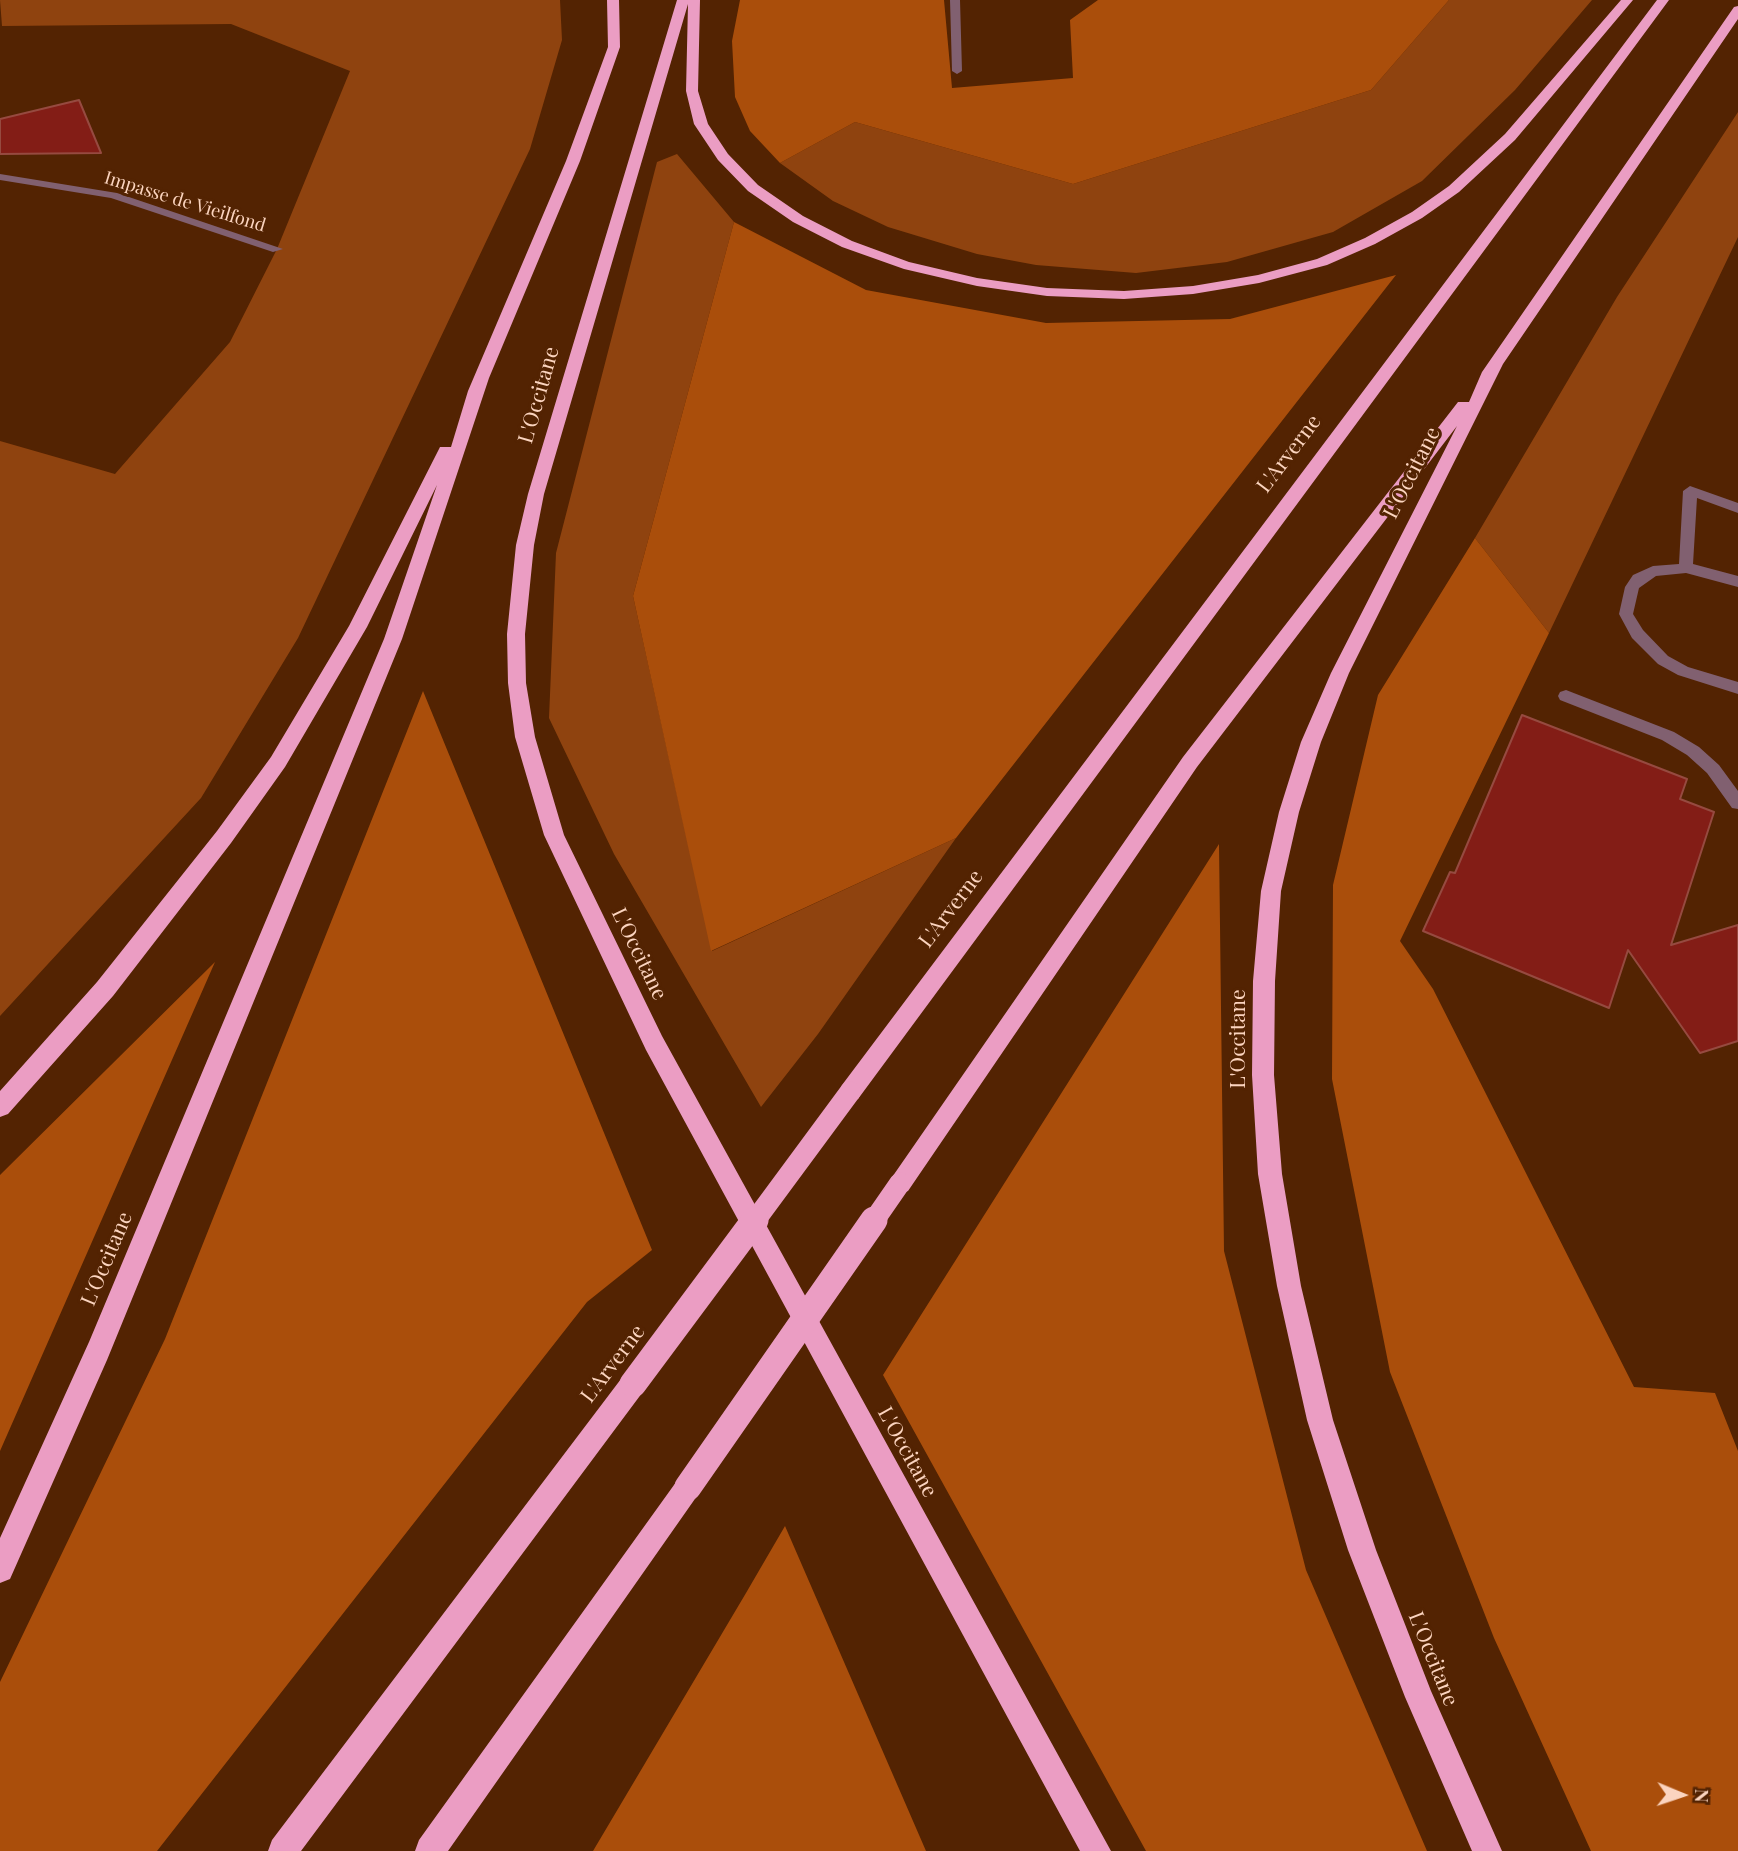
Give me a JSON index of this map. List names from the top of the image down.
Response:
{
  "streets": {
    "highway": ["L'Occitane", "L'Arverne"],
    "street": ["Impasse de Vieilfond"]
  },
  "north": "right"
}
